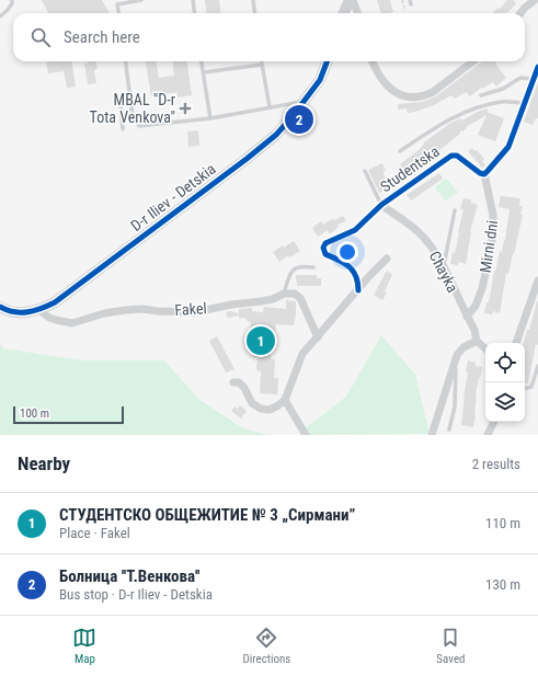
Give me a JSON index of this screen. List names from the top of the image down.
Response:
{
  "streets": {
    "street": [
      "Studentska",
      "D-r Iliev - Detskia",
      "Mirni dni",
      "Chayka",
      "Fakel"
    ]
  },
  "crossings": [
    ["Studentska", "Mirni dni"],
    ["Studentska", "Chayka"],
    ["D-r Iliev - Detskia", "Fakel"],
    ["Mirni dni", "Chayka"]
  ],
  "places": {
    "health": ["MBAL \"D-r Tota Venkova\""]
  },
  "scale_bar": "100 m",
  "page": {
    "search": "Search here",
    "pins": ["2", "1"],
    "scale": "100 m",
    "heading": ["Nearby", "2 results"],
    "list": [
      {
        "mark": "1",
        "name": "СТУДЕНТСКО ОБЩЕЖИТИЕ № 3 „Сирмани”",
        "note": "Place · Fakel",
        "value": "110 m"
      },
      {
        "mark": "2",
        "name": "Болница ''Т.Венкова''",
        "note": "Bus stop · D-r Iliev - Detskia",
        "value": "130 m"
      }
    ],
    "nav": ["Map", "Directions", "Saved"]
  }
}
